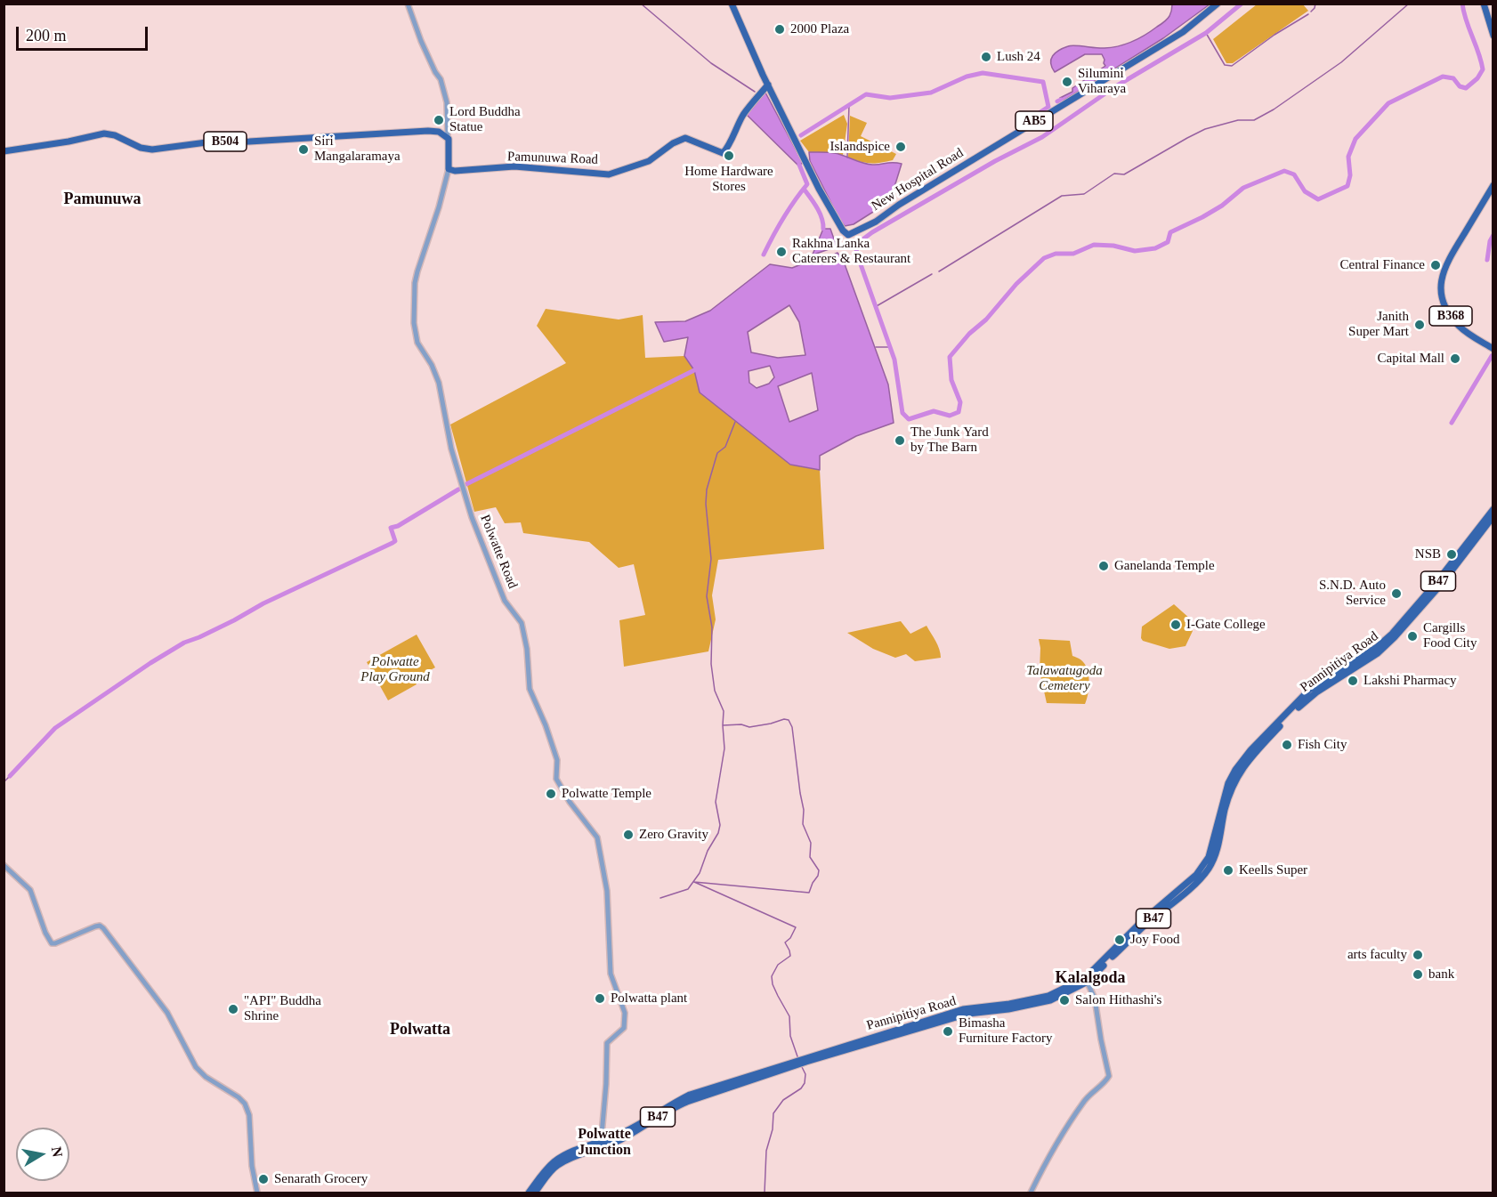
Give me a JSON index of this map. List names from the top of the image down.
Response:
{
  "streets": {
    "main road": [
      "AB5",
      "B504",
      "Pamunuwa Road",
      "New Hospital Road",
      "B368",
      "B47",
      "Pannipitiya Road"
    ],
    "street": ["Polwatte Road"]
  },
  "crossings": [
    ["Pamunuwa Road", "New Hospital Road"],
    ["Pamunuwa Road", "Polwatte Road"],
    ["Polwatte Road", "Pannipitiya Road"]
  ],
  "districts": [
    "Pamunuwa",
    "Kalalgoda",
    "Polwatta",
    "Polwatte Junction"
  ],
  "parks": ["Polwatte Play Ground", "Talawatugoda Cemetery"],
  "places": [
    "2000 Plaza",
    "Lush 24",
    "Silumini Viharaya",
    "Lord Buddha Statue",
    "Islandspice",
    "Siri Mangalaramaya",
    "Home Hardware Stores",
    "Rakhna Lanka Caterers & Restaurant",
    "Central Finance",
    "Janith Super Mart",
    "Capital Mall",
    "The Junk Yard by The Barn",
    "NSB",
    "Ganelanda Temple",
    "S.N.D. Auto Service",
    "I-Gate College",
    "Cargills Food City",
    "Lakshi Pharmacy",
    "Fish City",
    "Polwatte Temple",
    "Zero Gravity",
    "Keells Super",
    "Joy Food",
    "arts faculty",
    "bank",
    "Polwatta plant",
    "Salon Hithashi's",
    "\"API\" Buddha Shrine",
    "Bimasha Furniture Factory",
    "Senarath Grocery"
  ],
  "scale_bar": "200 m",
  "north": "right"
}
